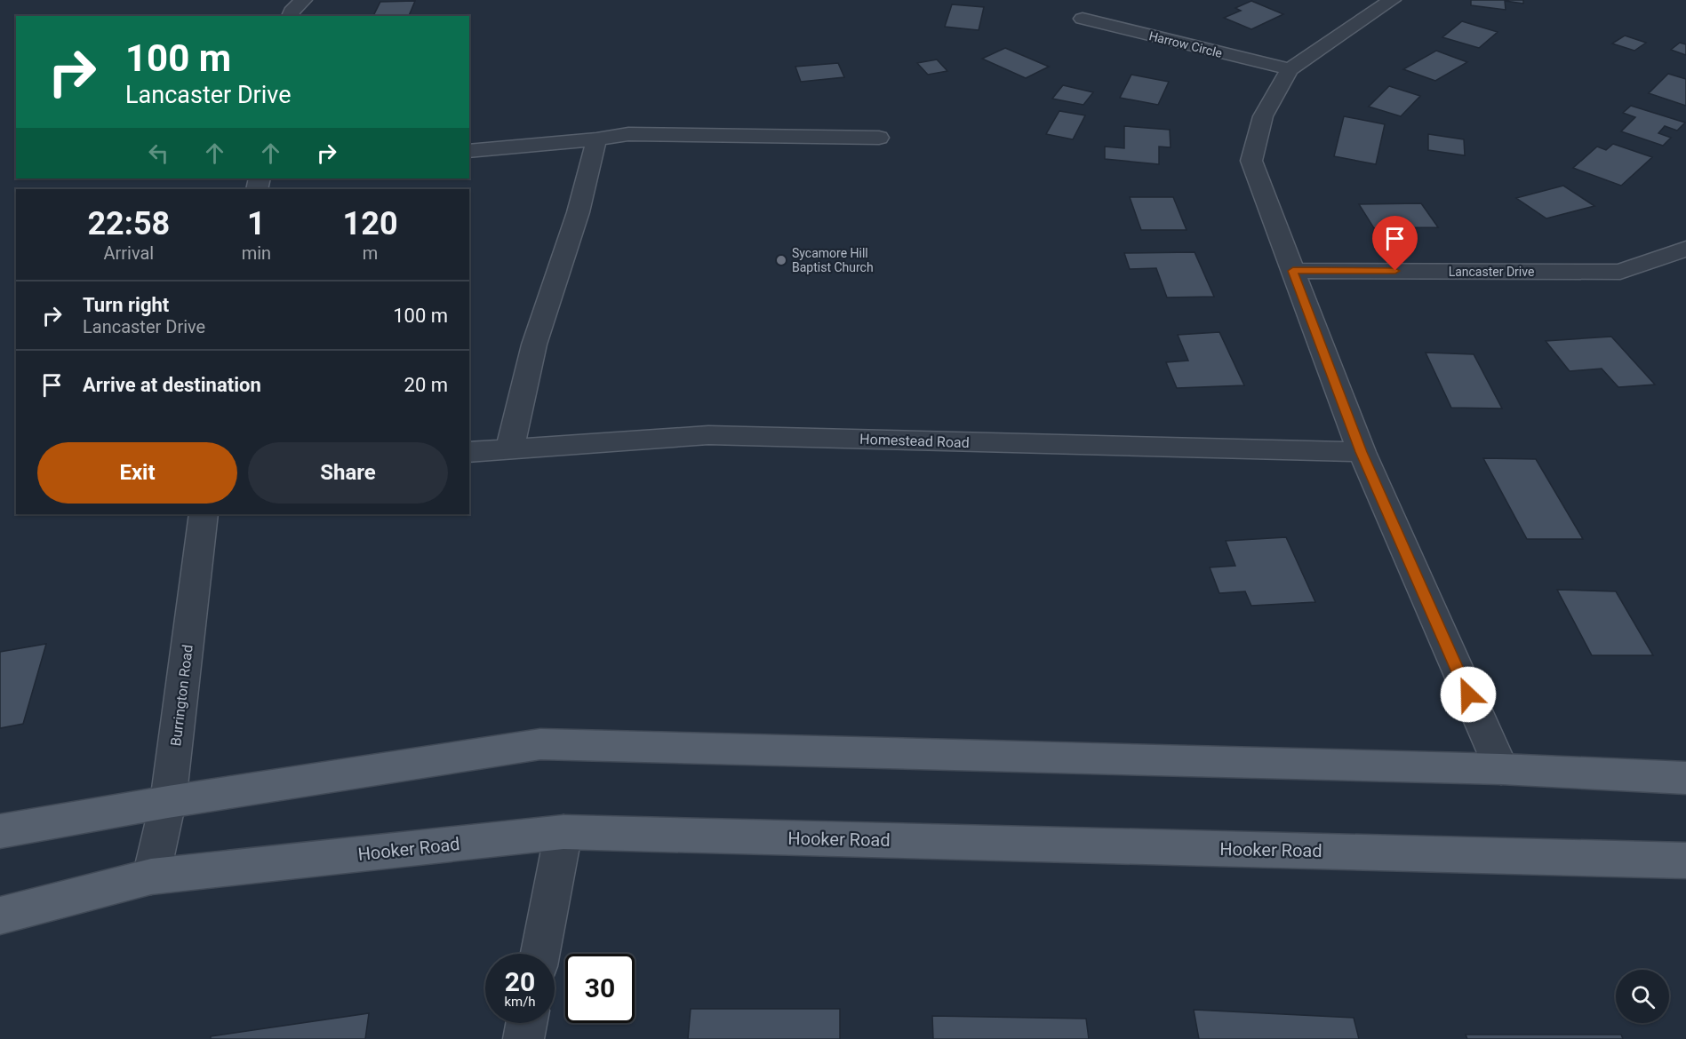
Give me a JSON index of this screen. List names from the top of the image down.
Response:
{
  "streets": {
    "main road": ["Hooker Road"],
    "street": [
      "Harrow Circle",
      "Lancaster Drive",
      "Homestead Road",
      "Burrington Road"
    ]
  },
  "crossings": [
    ["Burrington Road", "Hooker Road"]
  ],
  "places": ["Sycamore Hill Baptist Church"],
  "page": {
    "turn": ["100 m", "Lancaster Drive"],
    "eta": [
      "22:58",
      "Arrival",
      "1",
      "min",
      "120",
      "m"
    ],
    "list": [
      {
        "name": "Turn right",
        "note": "Lancaster Drive",
        "value": "100 m"
      },
      {
        "name": "Arrive at destination",
        "value": "20 m"
      }
    ],
    "buttons": ["Exit", "Share"],
    "speed": "20 km/h",
    "limit": "30"
  }
}
